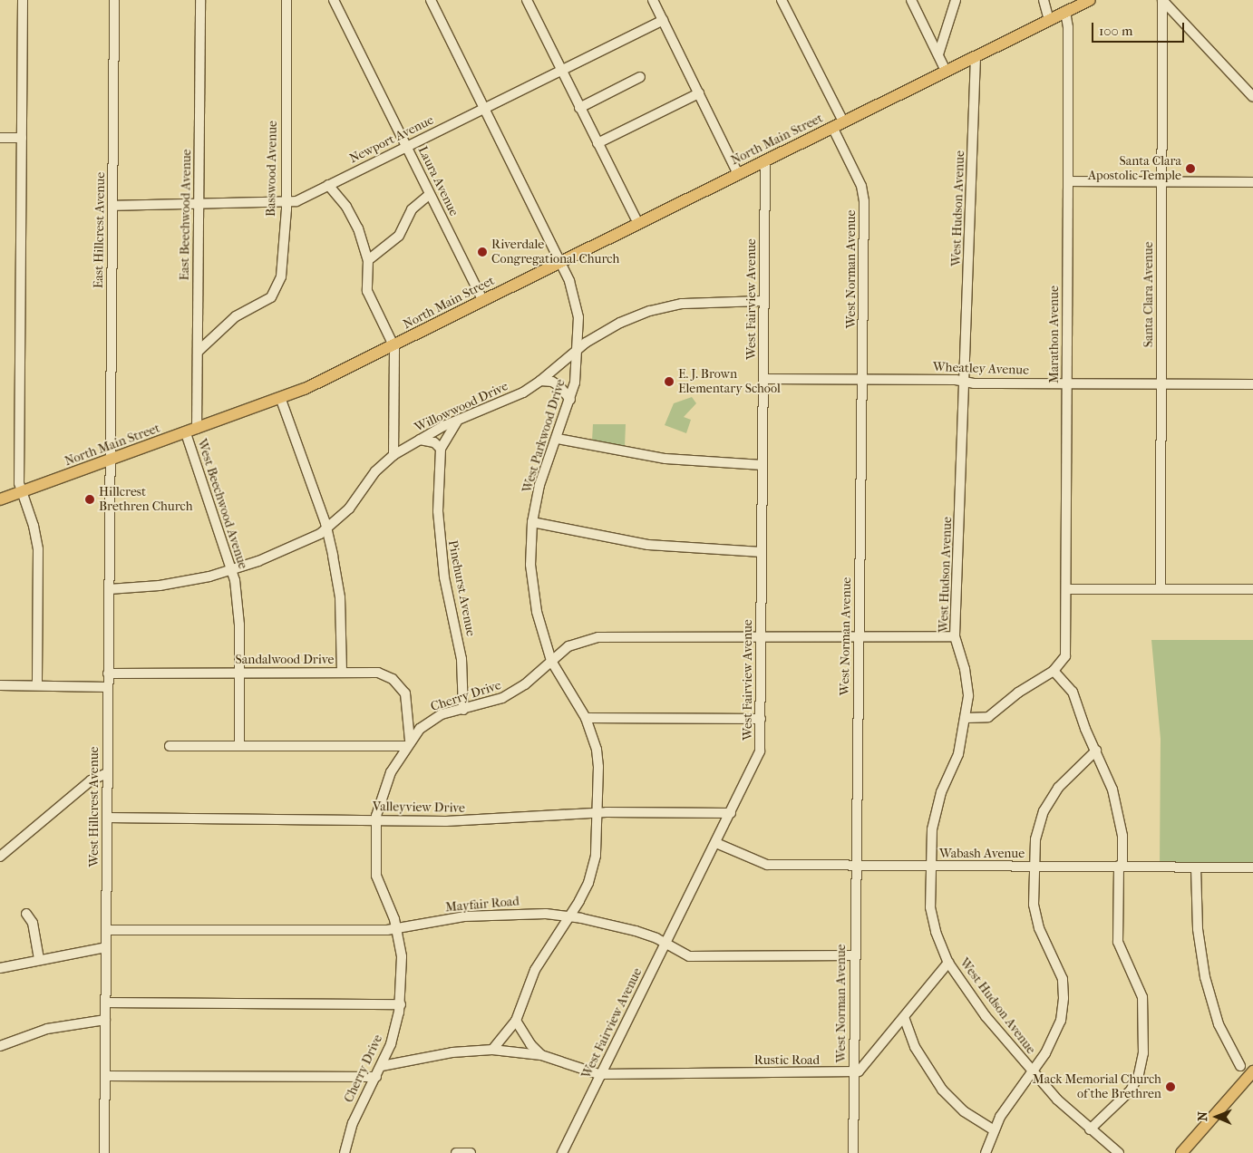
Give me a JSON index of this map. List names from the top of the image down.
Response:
{
  "streets": {
    "main road": ["North Main Street"],
    "street": [
      "Newport Avenue",
      "Basswood Avenue",
      "Laura Avenue",
      "West Hudson Avenue",
      "East Beechwood Avenue",
      "East Hillcrest Avenue",
      "West Norman Avenue",
      "Santa Clara Avenue",
      "West Fairview Avenue",
      "Marathon Avenue",
      "Wheatley Avenue",
      "Willowwood Drive",
      "West Parkwood Drive",
      "West Beechwood Avenue",
      "Pinehurst Avenue",
      "Sandalwood Drive",
      "Cherry Drive",
      "West Hillcrest Avenue",
      "Valleyview Drive",
      "Wabash Avenue",
      "Mayfair Road",
      "Rustic Road"
    ]
  },
  "crossings": [
    ["Newport Avenue", "Basswood Avenue"],
    ["Newport Avenue", "Laura Avenue"],
    ["Newport Avenue", "East Beechwood Avenue"],
    ["Newport Avenue", "East Hillcrest Avenue"],
    ["Newport Avenue", "West Parkwood Drive"],
    ["North Main Street", "Laura Avenue"],
    ["North Main Street", "West Hudson Avenue"],
    ["North Main Street", "East Beechwood Avenue"],
    ["North Main Street", "East Hillcrest Avenue"],
    ["North Main Street", "West Norman Avenue"],
    ["North Main Street", "West Fairview Avenue"],
    ["North Main Street", "Marathon Avenue"],
    ["North Main Street", "West Parkwood Drive"],
    ["North Main Street", "West Beechwood Avenue"],
    ["North Main Street", "West Hillcrest Avenue"],
    ["Basswood Avenue", "East Beechwood Avenue"],
    ["West Hudson Avenue", "Wheatley Avenue"],
    ["West Hudson Avenue", "Cherry Drive"],
    ["West Hudson Avenue", "Wabash Avenue"],
    ["East Beechwood Avenue", "West Beechwood Avenue"],
    ["East Hillcrest Avenue", "West Hillcrest Avenue"],
    ["West Norman Avenue", "Wheatley Avenue"],
    ["West Norman Avenue", "Cherry Drive"],
    ["West Norman Avenue", "Wabash Avenue"],
    ["West Norman Avenue", "Mayfair Road"],
    ["West Norman Avenue", "Rustic Road"],
    ["Santa Clara Avenue", "Wheatley Avenue"],
    ["West Fairview Avenue", "Wheatley Avenue"],
    ["West Fairview Avenue", "Willowwood Drive"],
    ["West Fairview Avenue", "Cherry Drive"],
    ["West Fairview Avenue", "Valleyview Drive"],
    ["West Fairview Avenue", "Wabash Avenue"],
    ["West Fairview Avenue", "Mayfair Road"],
    ["West Fairview Avenue", "Rustic Road"],
    ["Marathon Avenue", "Wheatley Avenue"],
    ["Willowwood Drive", "West Parkwood Drive"],
    ["Willowwood Drive", "West Beechwood Avenue"],
    ["Willowwood Drive", "Pinehurst Avenue"],
    ["Willowwood Drive", "West Hillcrest Avenue"],
    ["West Parkwood Drive", "Cherry Drive"],
    ["West Parkwood Drive", "Valleyview Drive"],
    ["West Parkwood Drive", "Mayfair Road"],
    ["West Parkwood Drive", "Rustic Road"],
    ["West Beechwood Avenue", "Sandalwood Drive"],
    ["Pinehurst Avenue", "Cherry Drive"],
    ["Sandalwood Drive", "Cherry Drive"],
    ["Sandalwood Drive", "West Hillcrest Avenue"],
    ["Cherry Drive", "Valleyview Drive"],
    ["Cherry Drive", "Mayfair Road"],
    ["Cherry Drive", "Rustic Road"],
    ["West Hillcrest Avenue", "Valleyview Drive"],
    ["West Hillcrest Avenue", "Mayfair Road"]
  ],
  "places": [
    "Santa Clara Apostolic Temple",
    "Riverdale Congregational Church",
    "E. J. Brown Elementary School",
    "Hillcrest Brethren Church",
    "Mack Memorial Church of the Brethren"
  ],
  "scale_bar": "100 m",
  "north": "left"
}
